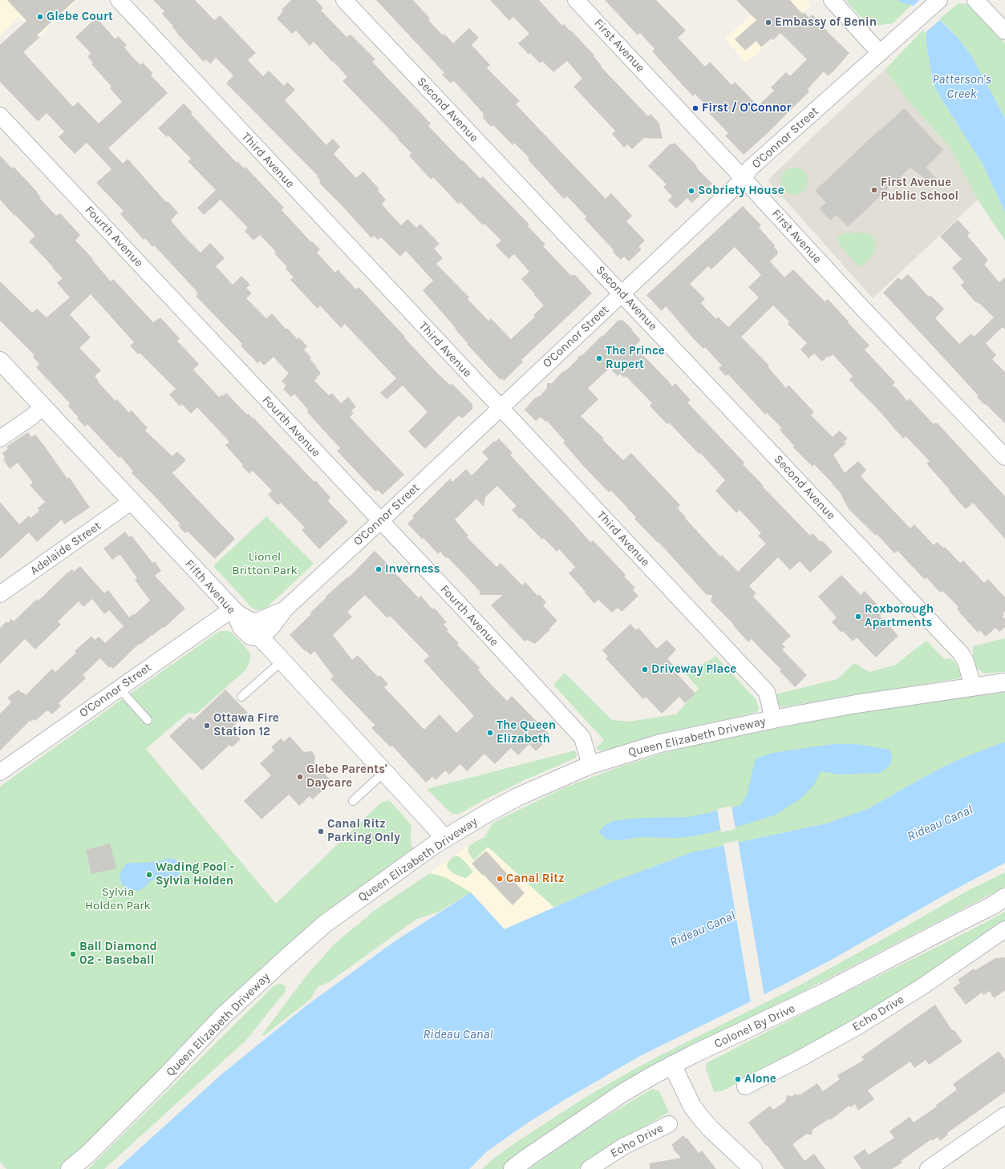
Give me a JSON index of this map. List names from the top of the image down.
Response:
{
  "streets": {
    "main road": ["Fifth Avenue", "Queen Elizabeth Driveway", "Colonel By Drive"],
    "street": [
      "First Avenue",
      "Second Avenue",
      "O'Connor Street",
      "Third Avenue",
      "Fourth Avenue",
      "Adelaide Street",
      "Echo Drive"
    ]
  },
  "crossings": [
    ["First Avenue", "O'Connor Street"],
    ["Second Avenue", "O'Connor Street"],
    ["Second Avenue", "Queen Elizabeth Driveway"],
    ["O'Connor Street", "Third Avenue"],
    ["O'Connor Street", "Fourth Avenue"],
    ["O'Connor Street", "Fifth Avenue"],
    ["Third Avenue", "Queen Elizabeth Driveway"],
    ["Fourth Avenue", "Queen Elizabeth Driveway"],
    ["Adelaide Street", "Fifth Avenue"],
    ["Fifth Avenue", "Queen Elizabeth Driveway"]
  ],
  "water": ["Patterson's Creek", "Rideau Canal"],
  "parks": ["Lionel Britton Park", "Sylvia Holden Park"],
  "places": [
    "Glebe Court",
    "Embassy of Benin",
    "First / O'Connor",
    "First Avenue Public School",
    "Sobriety House",
    "The Prince Rupert",
    "Inverness",
    "Roxborough Apartments",
    "Driveway Place",
    "Ottawa Fire Station 12",
    "The Queen Elizabeth",
    "Glebe Parents' Daycare",
    "Canal Ritz Parking Only",
    "Wading Pool - Sylvia Holden",
    "Canal Ritz",
    "Ball Diamond 02 - Baseball",
    "Alone"
  ]
}
